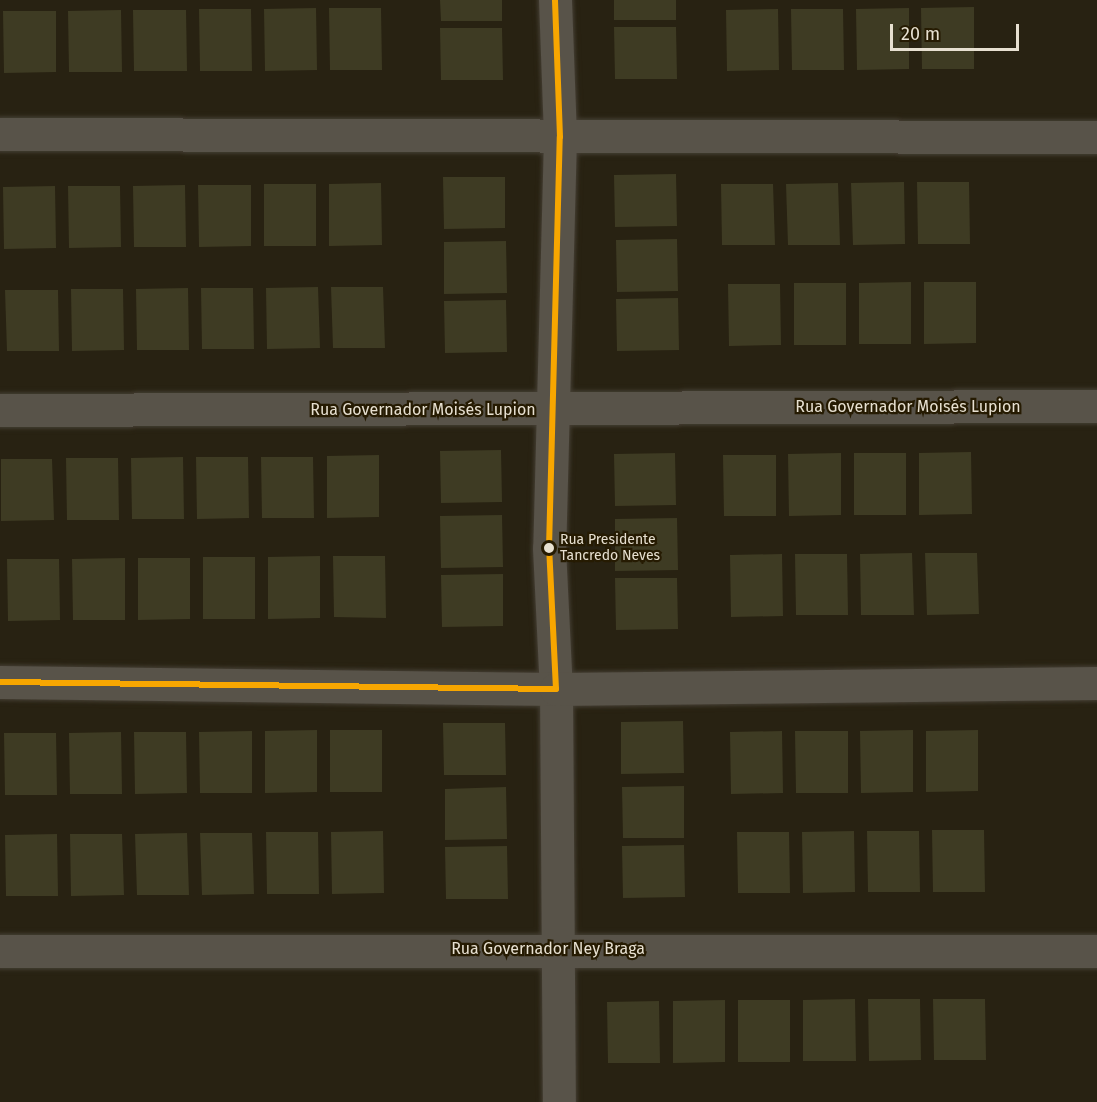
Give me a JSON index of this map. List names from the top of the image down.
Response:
{
  "streets": {
    "street": ["Rua Governador Moisés Lupion", "Rua Governador Ney Braga"]
  },
  "places": ["Rua Presidente Tancredo Neves"],
  "scale_bar": "20 m"
}
